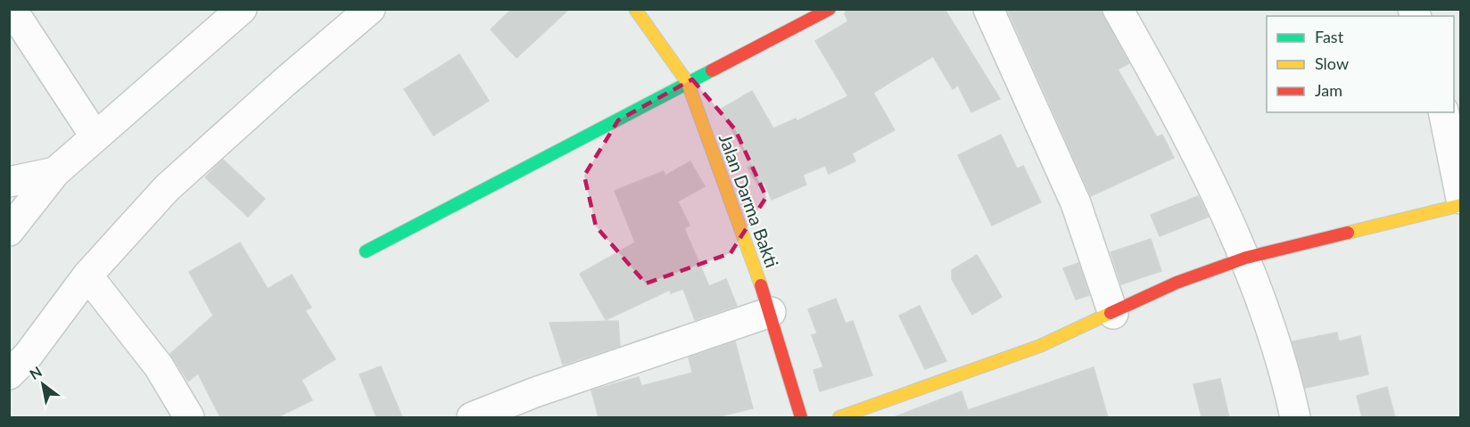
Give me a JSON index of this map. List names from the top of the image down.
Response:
{
  "streets": {
    "street": ["Jalan Darma Bakti"]
  },
  "legend": ["Fast", "Slow", "Jam"],
  "north": "top left"
}
